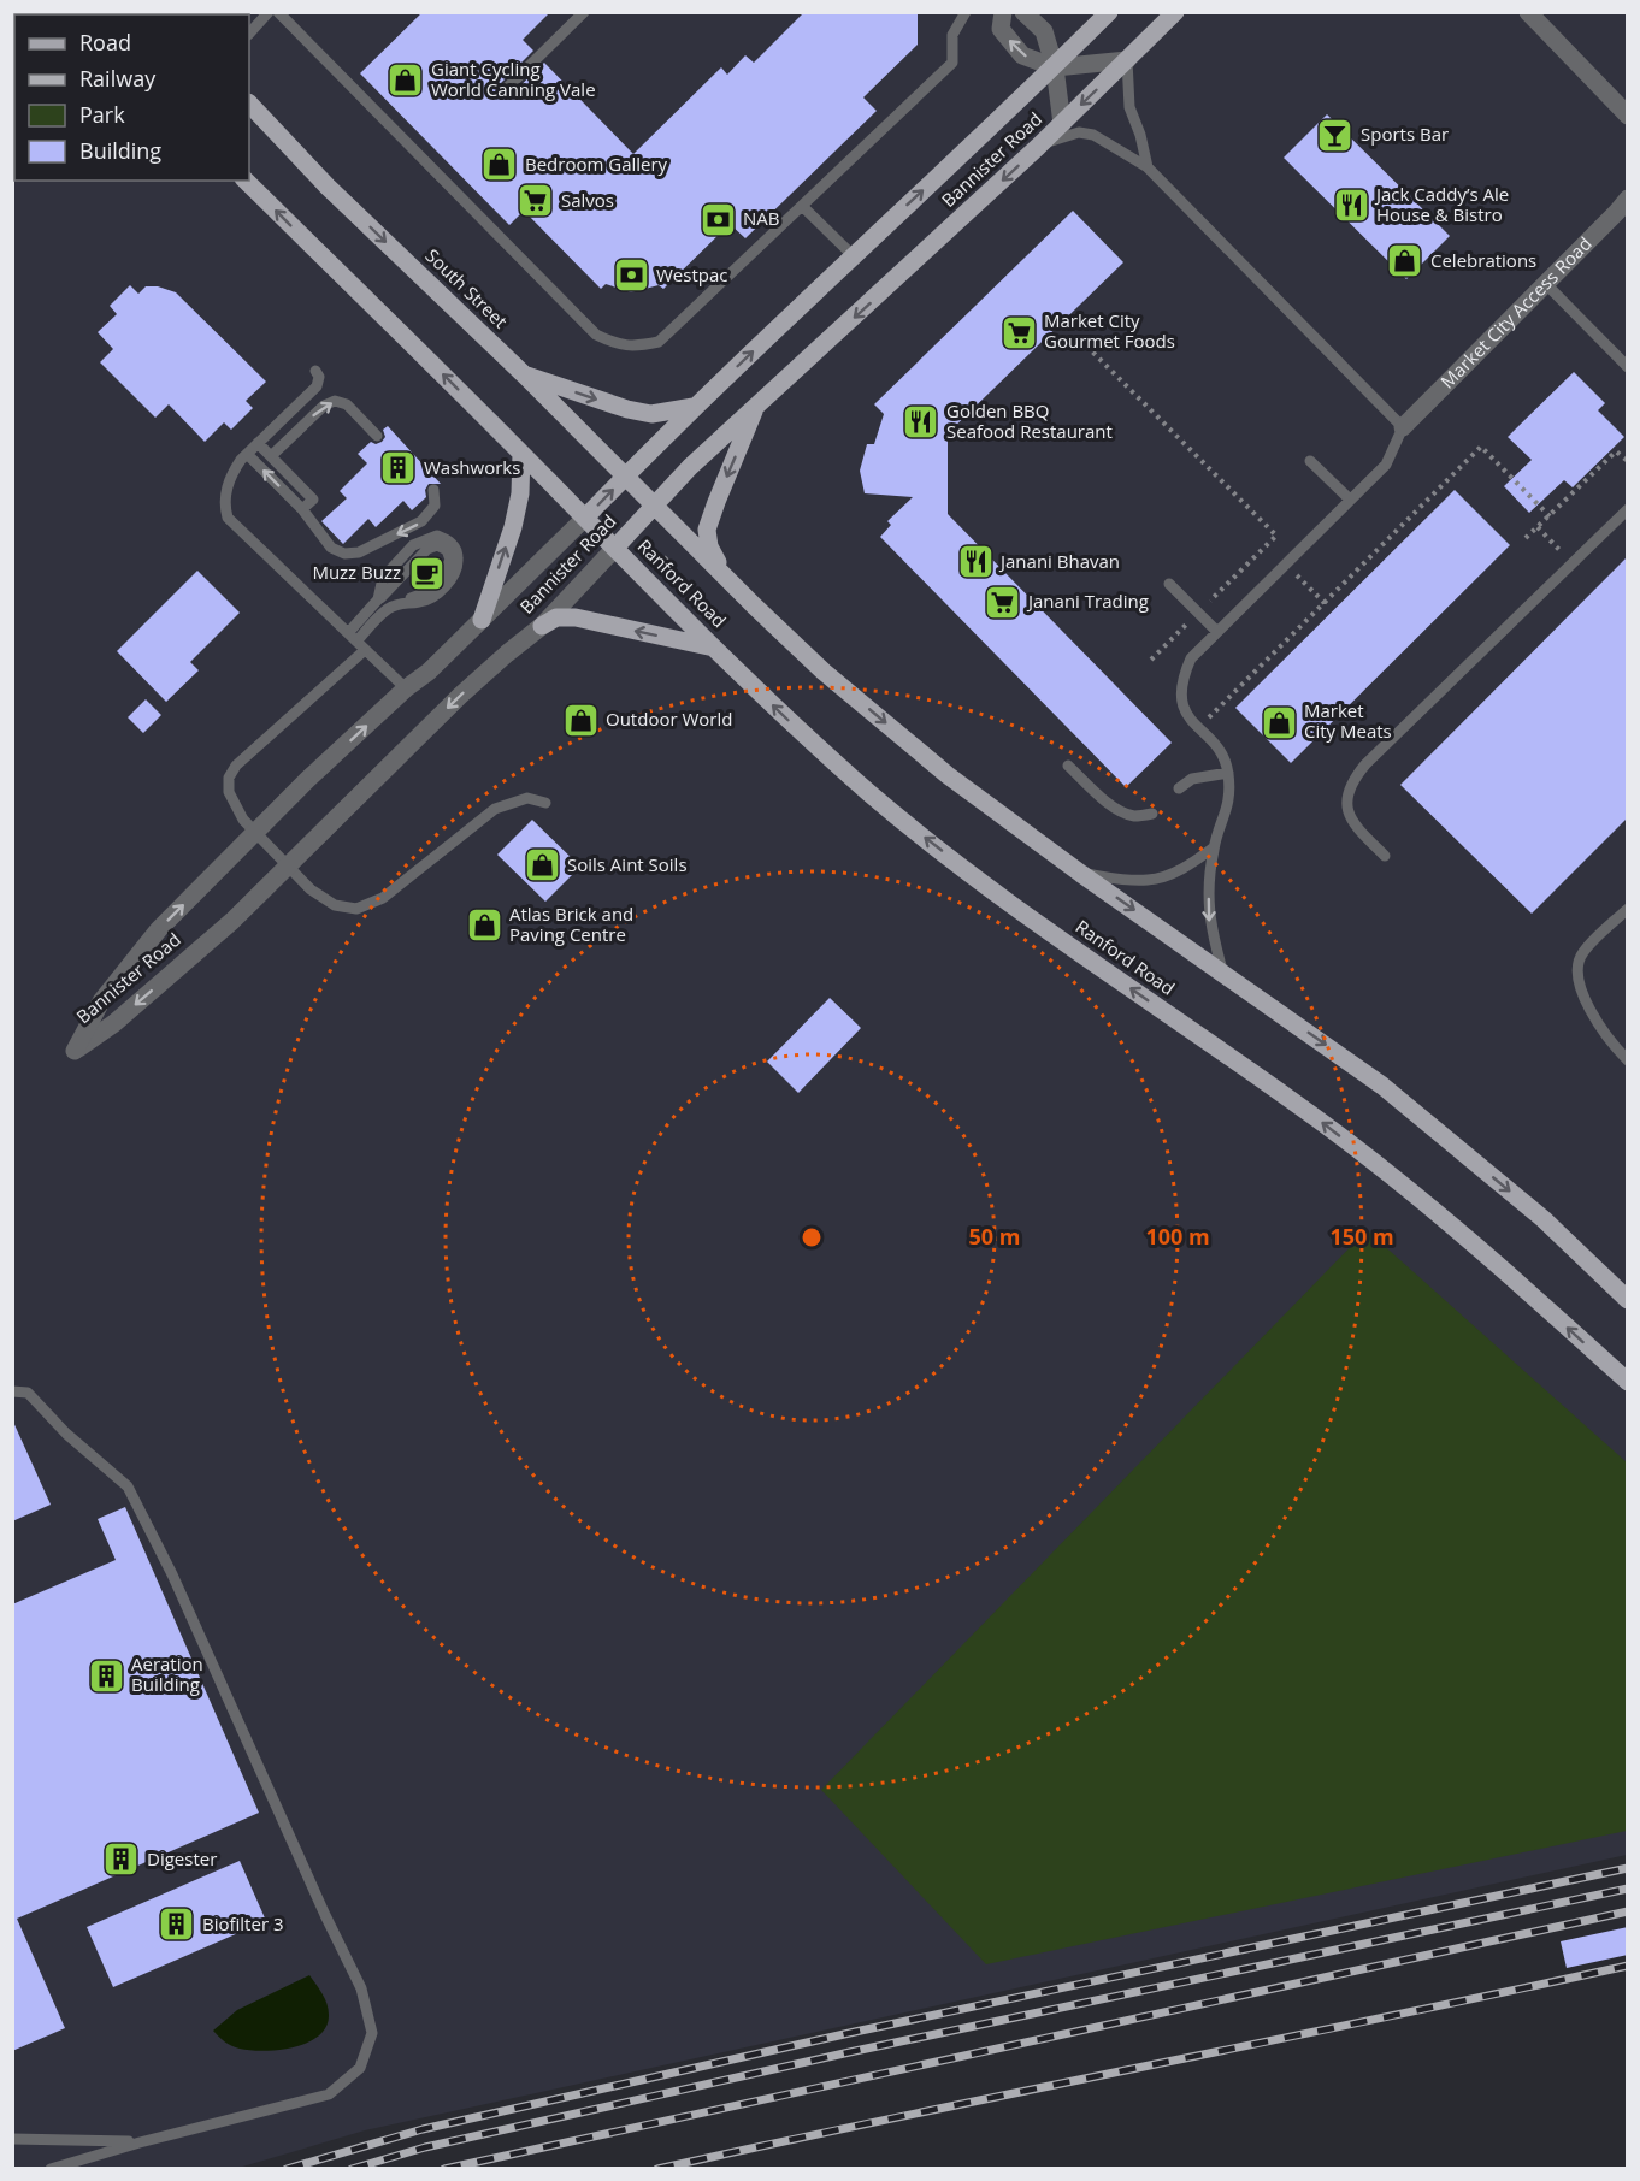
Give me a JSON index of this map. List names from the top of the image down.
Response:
{
  "streets": {
    "main road": ["Bannister Road", "South Street", "Ranford Road"],
    "street": ["Market City Access Road"]
  },
  "crossings": [
    ["Bannister Road", "South Street"],
    ["Bannister Road", "Ranford Road"],
    ["South Street", "Ranford Road"]
  ],
  "places": {
    "shop": [
      "Giant Cycling World Canning Vale",
      "Bedroom Gallery",
      "Celebrations",
      "Outdoor World",
      "Market City Meats",
      "Soils Aint Soils",
      "Atlas Brick and Paving Centre"
    ],
    "bar": ["Sports Bar"],
    "supermarket": ["Salvos", "Market City Gourmet Foods", "Janani Trading"],
    "restaurant": ["Jack Caddy’s Ale House & Bistro", "Golden BBQ Seafood Restaurant", "Janani Bhavan"],
    "bank": ["NAB", "Westpac"],
    "building": [
      "Washworks",
      "Aeration Building",
      "Digester",
      "Biofilter 3"
    ],
    "cafe": ["Muzz Buzz"]
  },
  "legend": [
    "Road",
    "Railway",
    "Park",
    "Building"
  ],
  "rings": ["50 m", "100 m", "150 m"]
}
